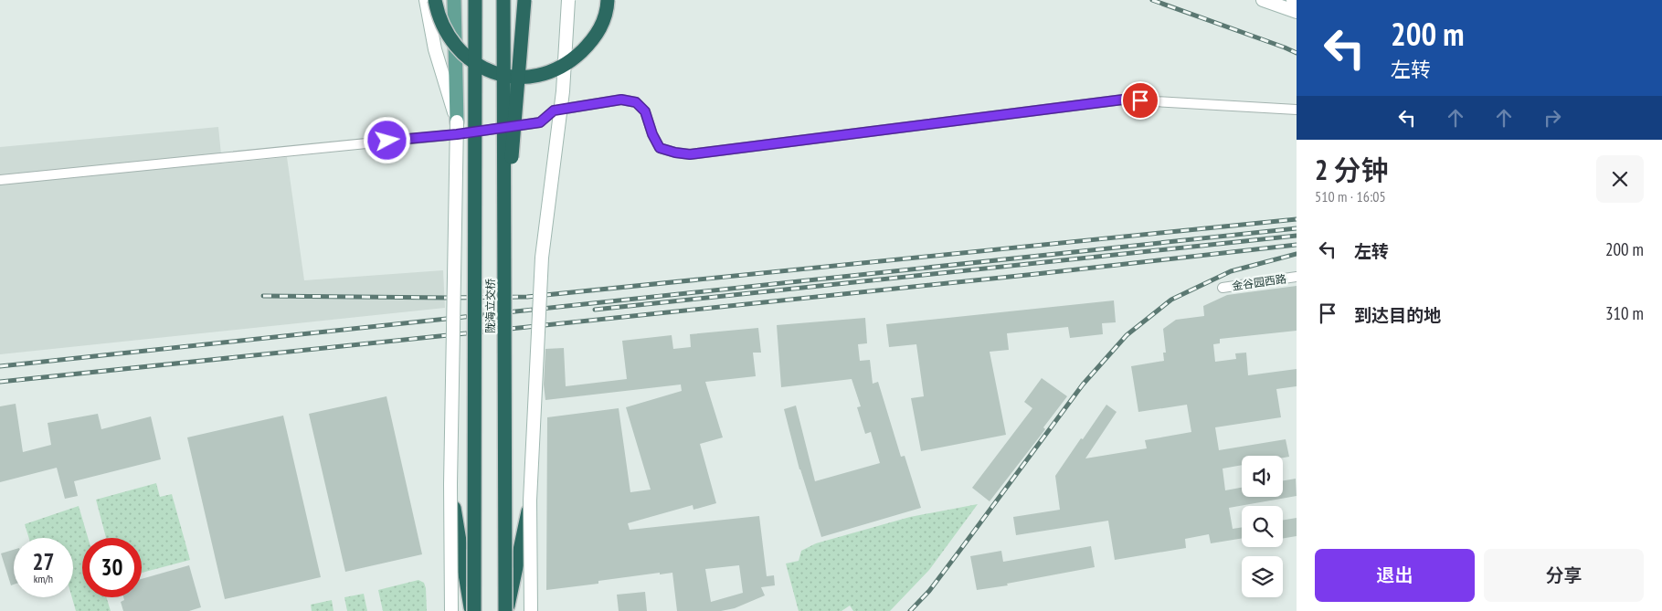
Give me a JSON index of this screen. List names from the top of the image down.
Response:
{
  "streets": {
    "highway": ["陇海立交桥"],
    "street": ["金谷园西路"]
  },
  "page": {
    "turn": ["200 m", "左转"],
    "heading": ["2 分钟", "510 m · 16:05"],
    "list": [
      {
        "name": "左转",
        "value": "200 m"
      },
      {
        "name": "到达目的地",
        "value": "310 m"
      }
    ],
    "speed": "27 km/h",
    "limit": "30",
    "buttons": ["退出", "分享"]
  }
}
